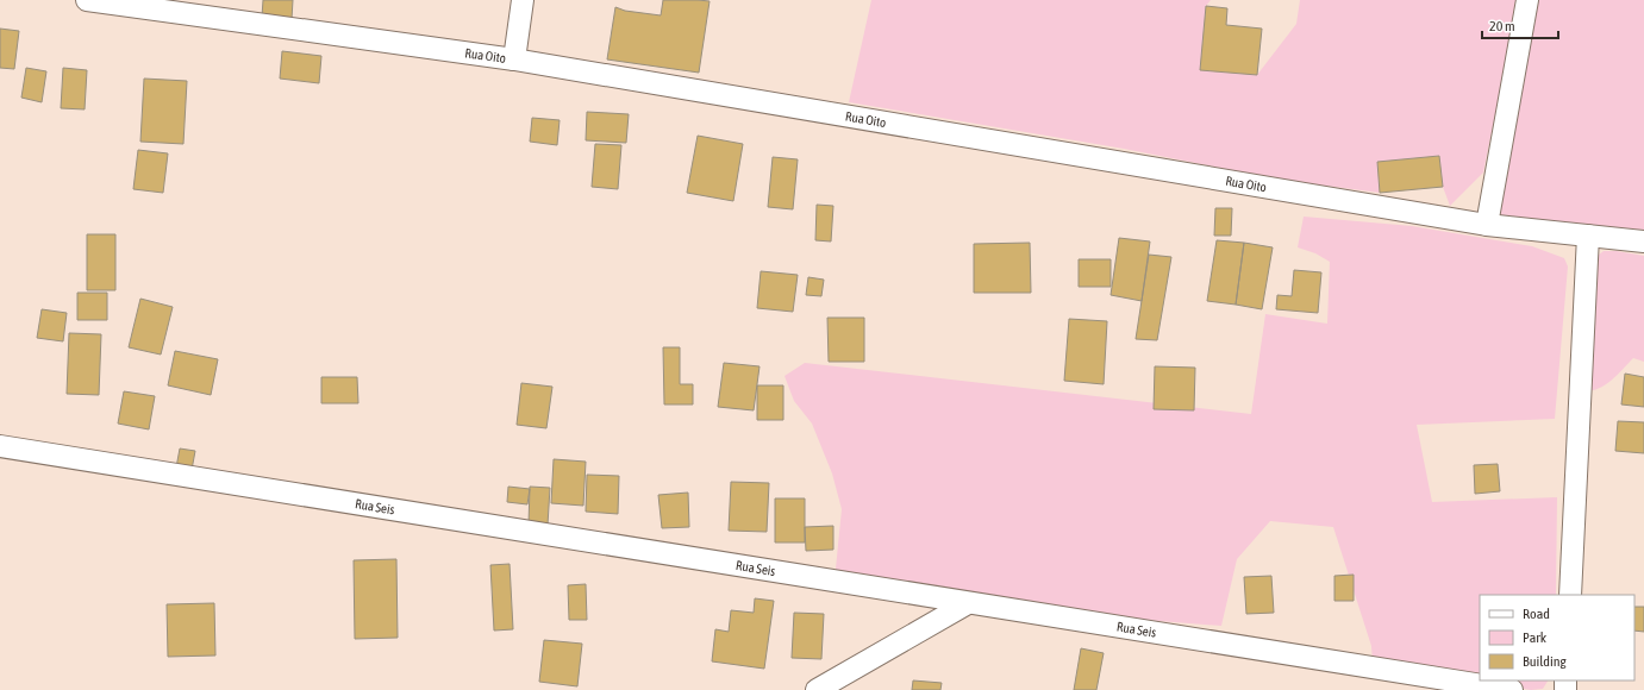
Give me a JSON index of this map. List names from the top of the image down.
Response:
{
  "streets": {
    "street": ["Rua Oito", "Rua Seis"]
  },
  "legend": ["Road", "Park", "Building"],
  "scale_bar": "20 m"
}
